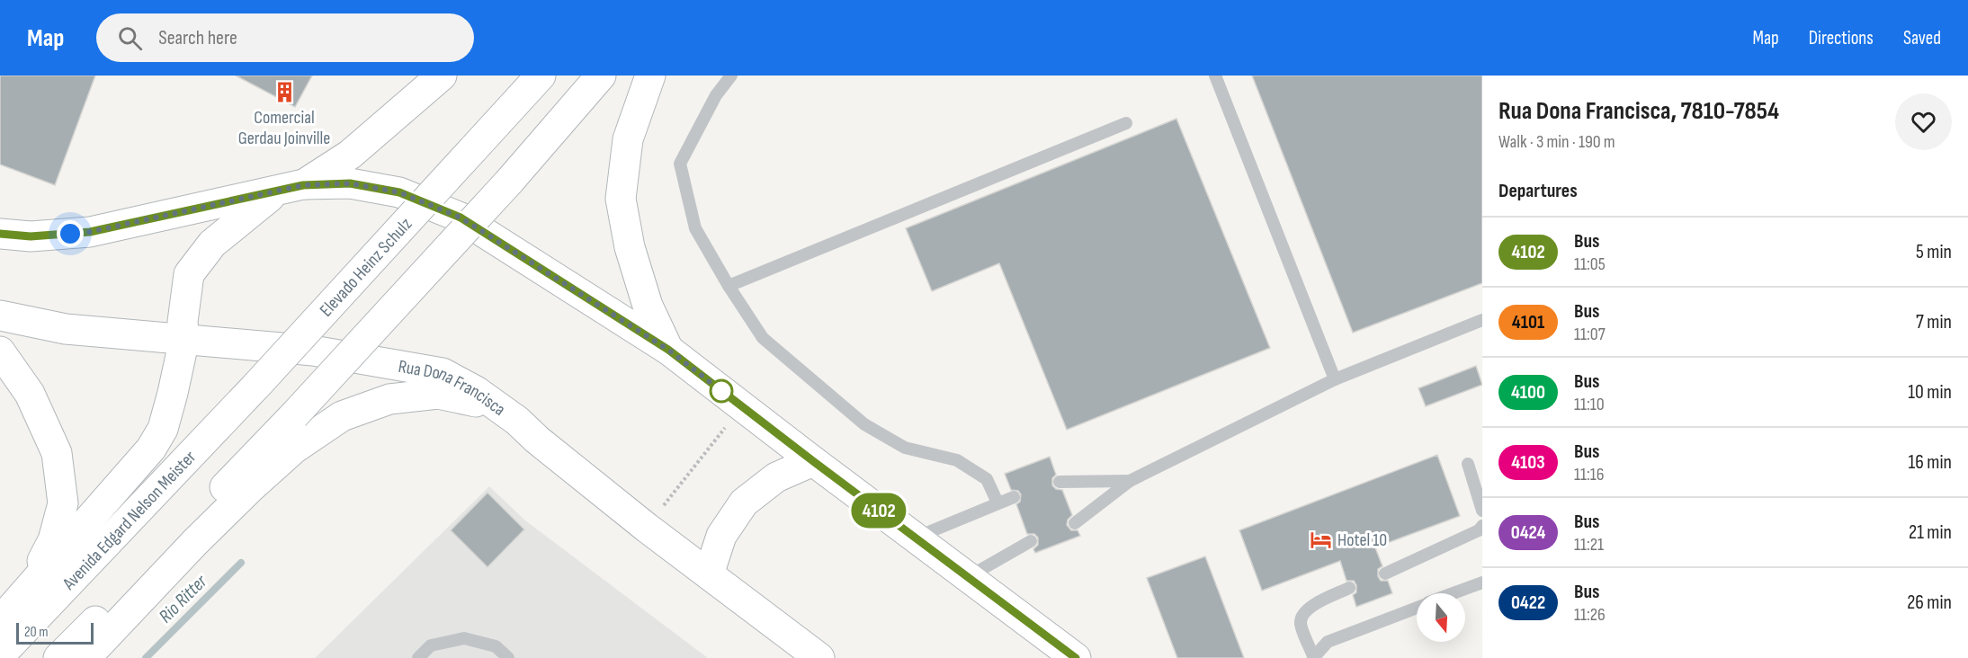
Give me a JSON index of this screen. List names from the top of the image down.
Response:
{
  "streets": {
    "main road": ["Elevado Heinz Schulz", "Rua Dona Francisca", "Avenida Edgard Nelson Meister"]
  },
  "crossings": [
    ["Elevado Heinz Schulz", "Avenida Edgard Nelson Meister"]
  ],
  "water": ["Rio Ritter"],
  "places": {
    "building": ["Comercial Gerdau Joinville"],
    "hotel": ["Hotel 10"]
  },
  "lines": ["bus line 4102"],
  "scale_bar": "20 m",
  "north": "bottom",
  "page": {
    "header": "Map",
    "search": "Search here",
    "nav": ["Map", "Directions", "Saved"],
    "on_map": "4102",
    "heading": [
      ["Rua Dona Francisca, 7810-7854", "Walk · 3 min · 190 m"],
      "Departures"
    ],
    "list": [
      {
        "mark": "4102",
        "name": "Bus",
        "note": "11:05",
        "value": "5 min"
      },
      {
        "mark": "4101",
        "name": "Bus",
        "note": "11:07",
        "value": "7 min"
      },
      {
        "mark": "4100",
        "name": "Bus",
        "note": "11:10",
        "value": "10 min"
      },
      {
        "mark": "4103",
        "name": "Bus",
        "note": "11:16",
        "value": "16 min"
      },
      {
        "mark": "0424",
        "name": "Bus",
        "note": "11:21",
        "value": "21 min"
      },
      {
        "mark": "0422",
        "name": "Bus",
        "note": "11:26",
        "value": "26 min"
      }
    ],
    "scale": "20 m"
  }
}
